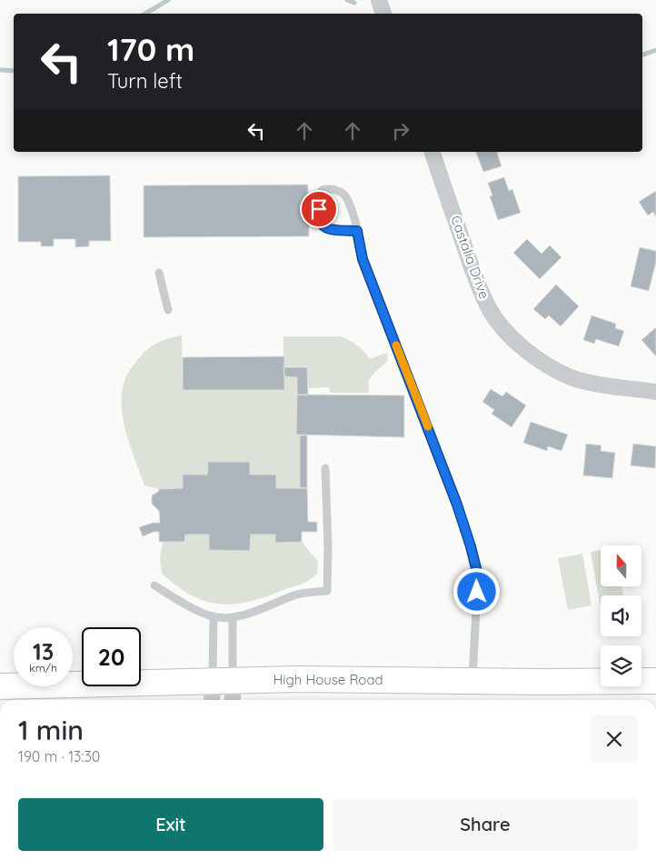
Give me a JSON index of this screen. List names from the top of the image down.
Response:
{
  "streets": {
    "main road": ["High House Road"],
    "street": ["Castalia Drive"]
  },
  "north": "top",
  "page": {
    "turn": ["170 m", "Turn left"],
    "speed": "13 km/h",
    "limit": "20",
    "heading": ["1 min", "190 m · 13:30"],
    "buttons": ["Exit", "Share"]
  }
}
